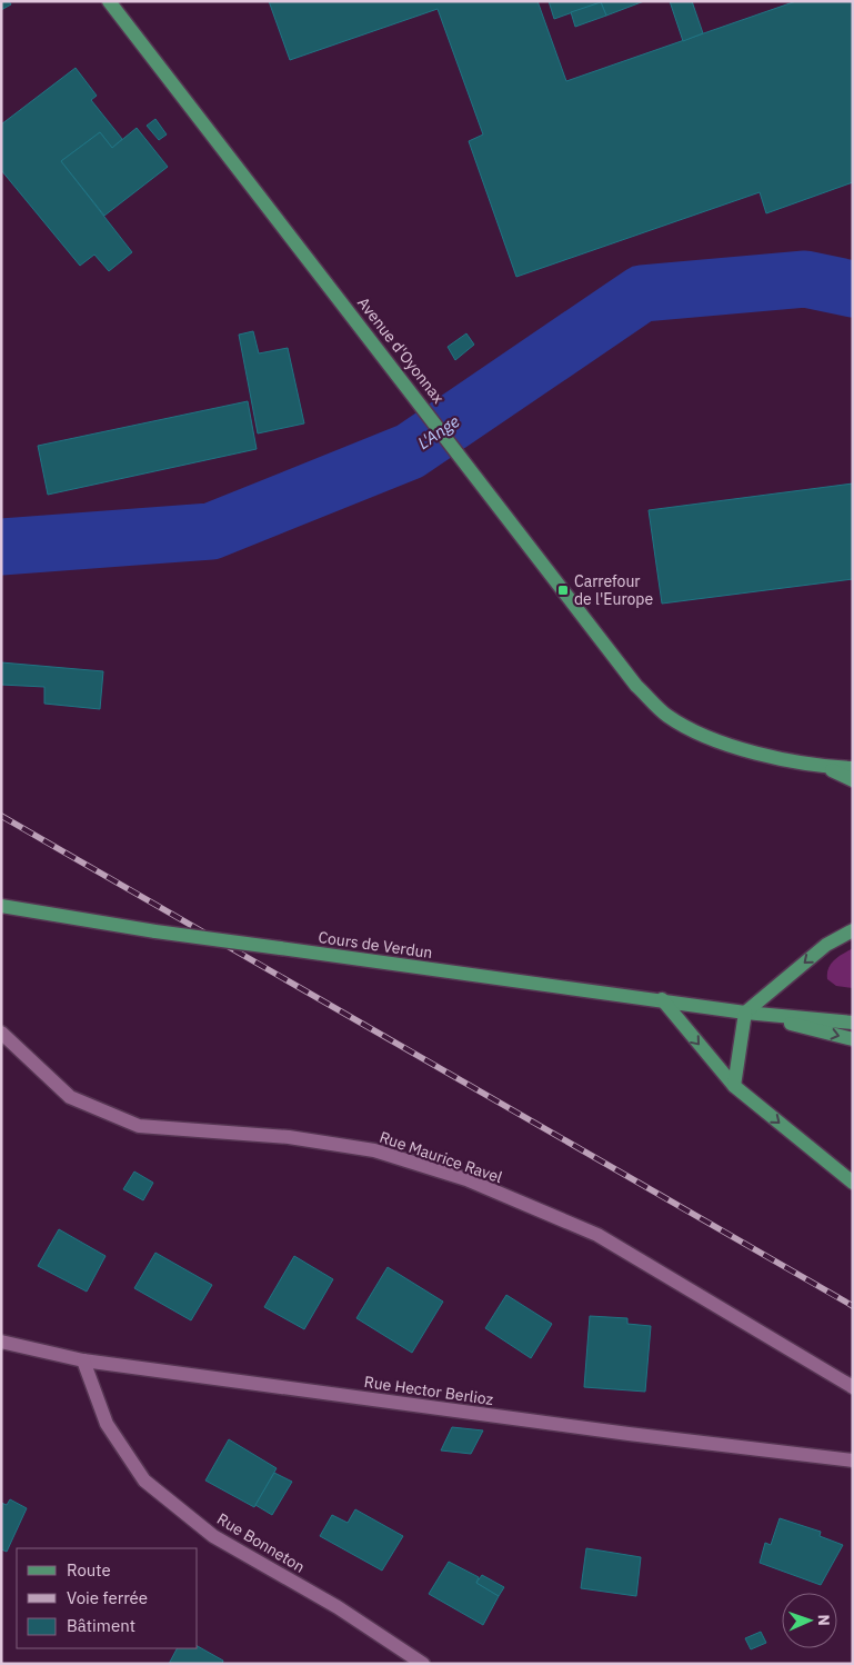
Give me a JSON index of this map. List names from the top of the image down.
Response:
{
  "streets": {
    "main road": ["Avenue d'Oyonnax", "Cours de Verdun"],
    "street": ["Rue Maurice Ravel", "Rue Hector Berlioz", "Rue Bonneton"]
  },
  "crossings": [
    ["Rue Hector Berlioz", "Rue Bonneton"]
  ],
  "water": ["L'Ange"],
  "places": {
    "transit": ["Carrefour de l'Europe"]
  },
  "legend": ["Route", "Voie ferrée", "Bâtiment"],
  "north": "right"
}
